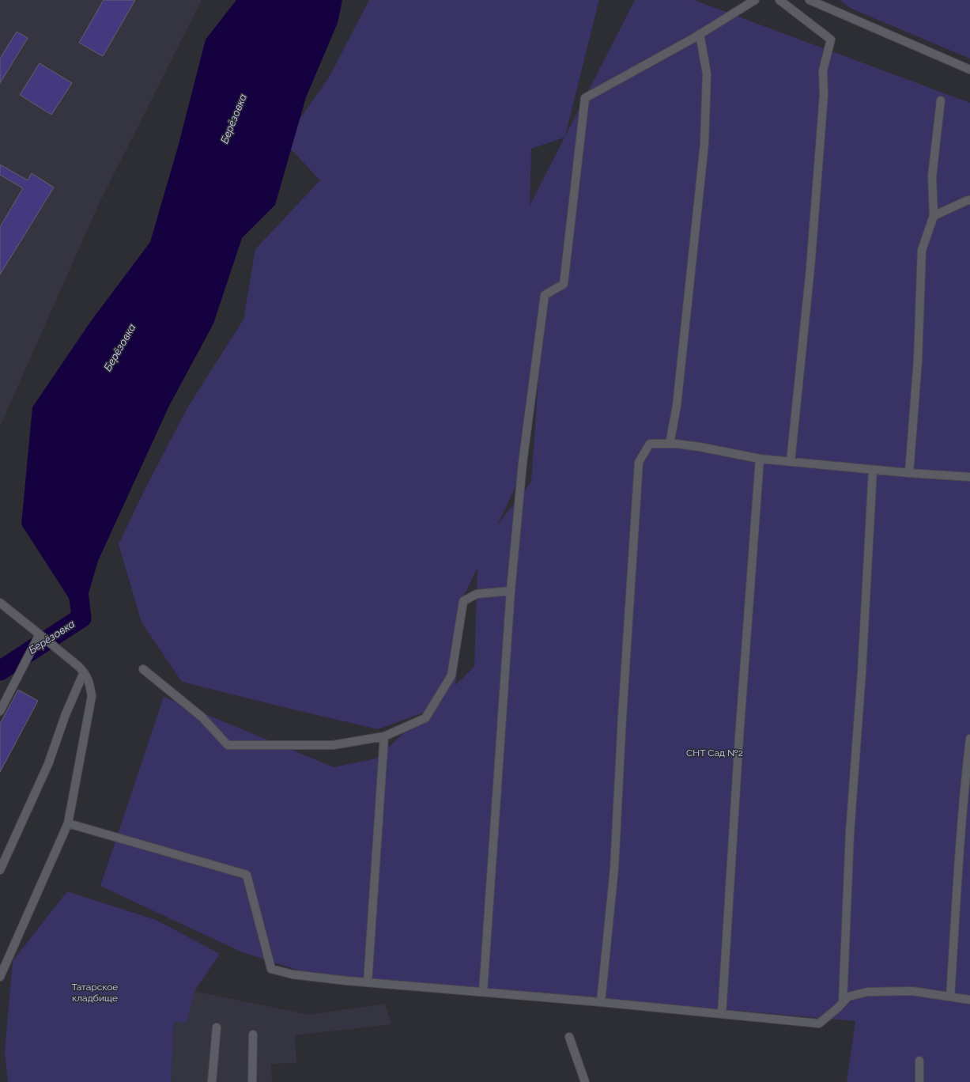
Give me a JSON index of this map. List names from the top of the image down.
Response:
{
  "water": ["Берёзовка"],
  "parks": ["СНТ Сад №2", "Татарское кладбище"]
}
